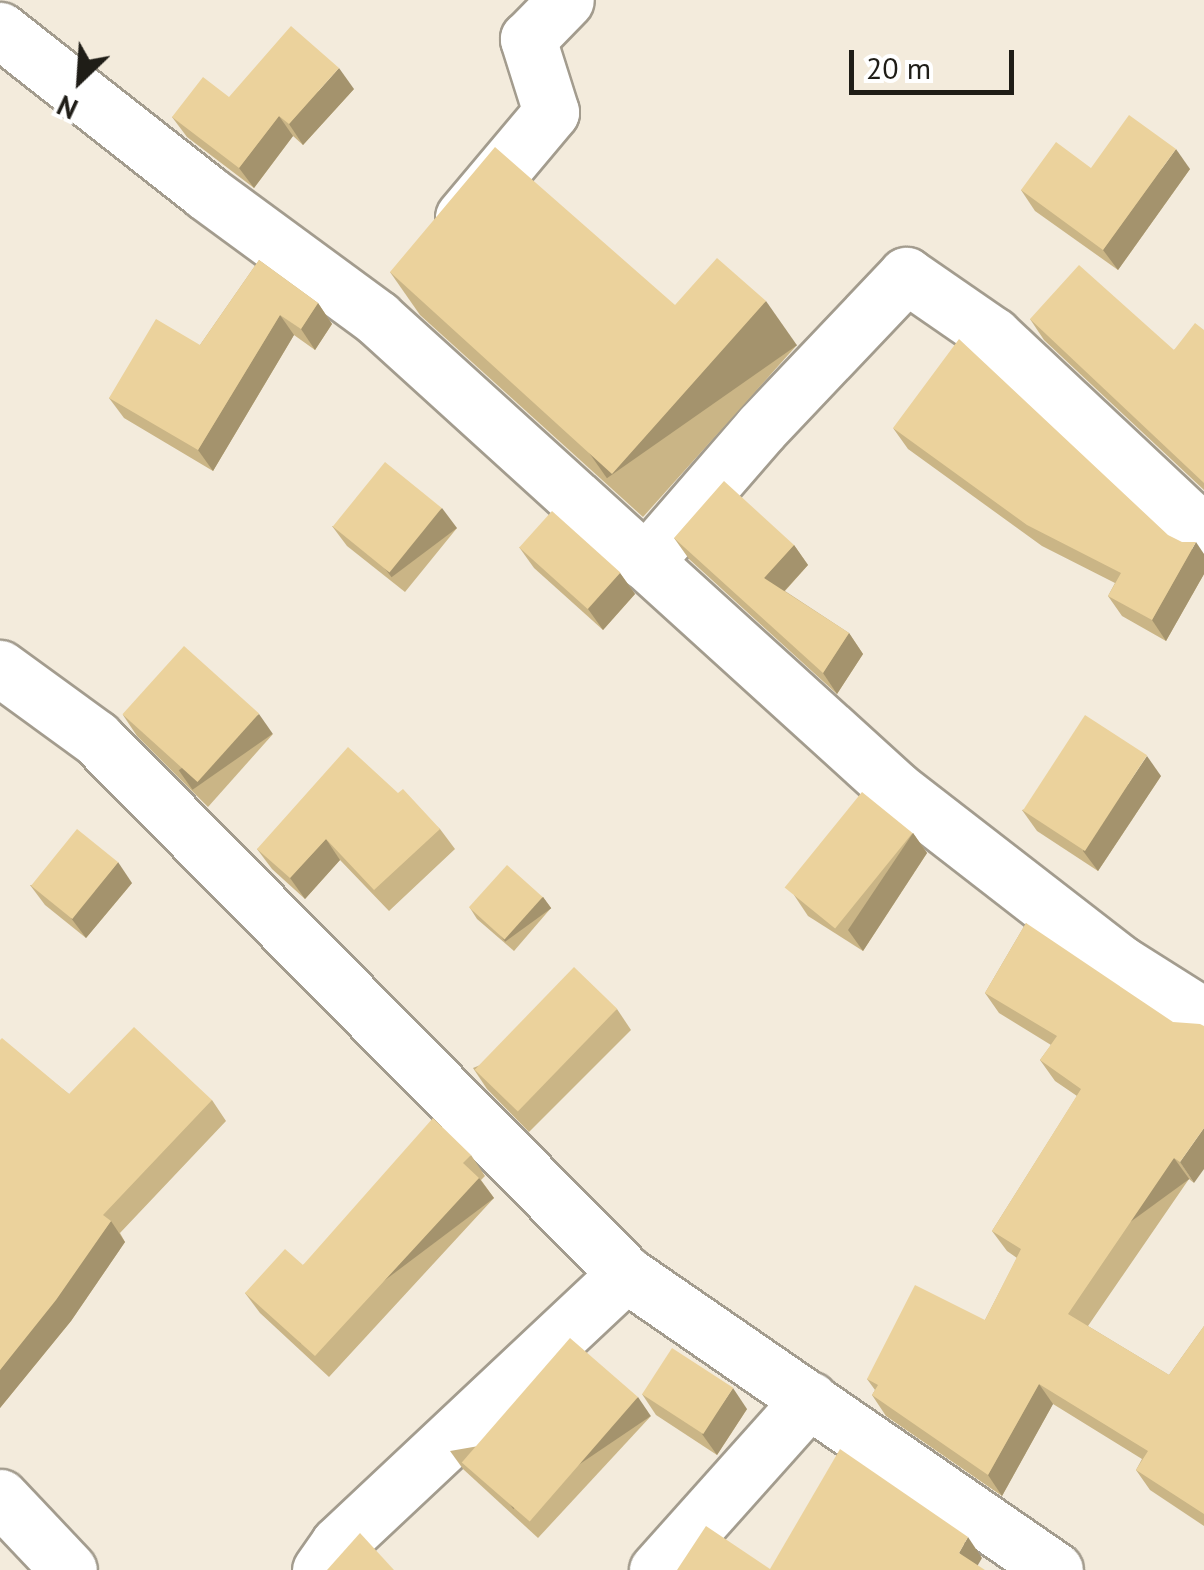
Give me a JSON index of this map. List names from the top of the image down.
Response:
{
  "scale_bar": "20 m",
  "north": "bottom left"
}
